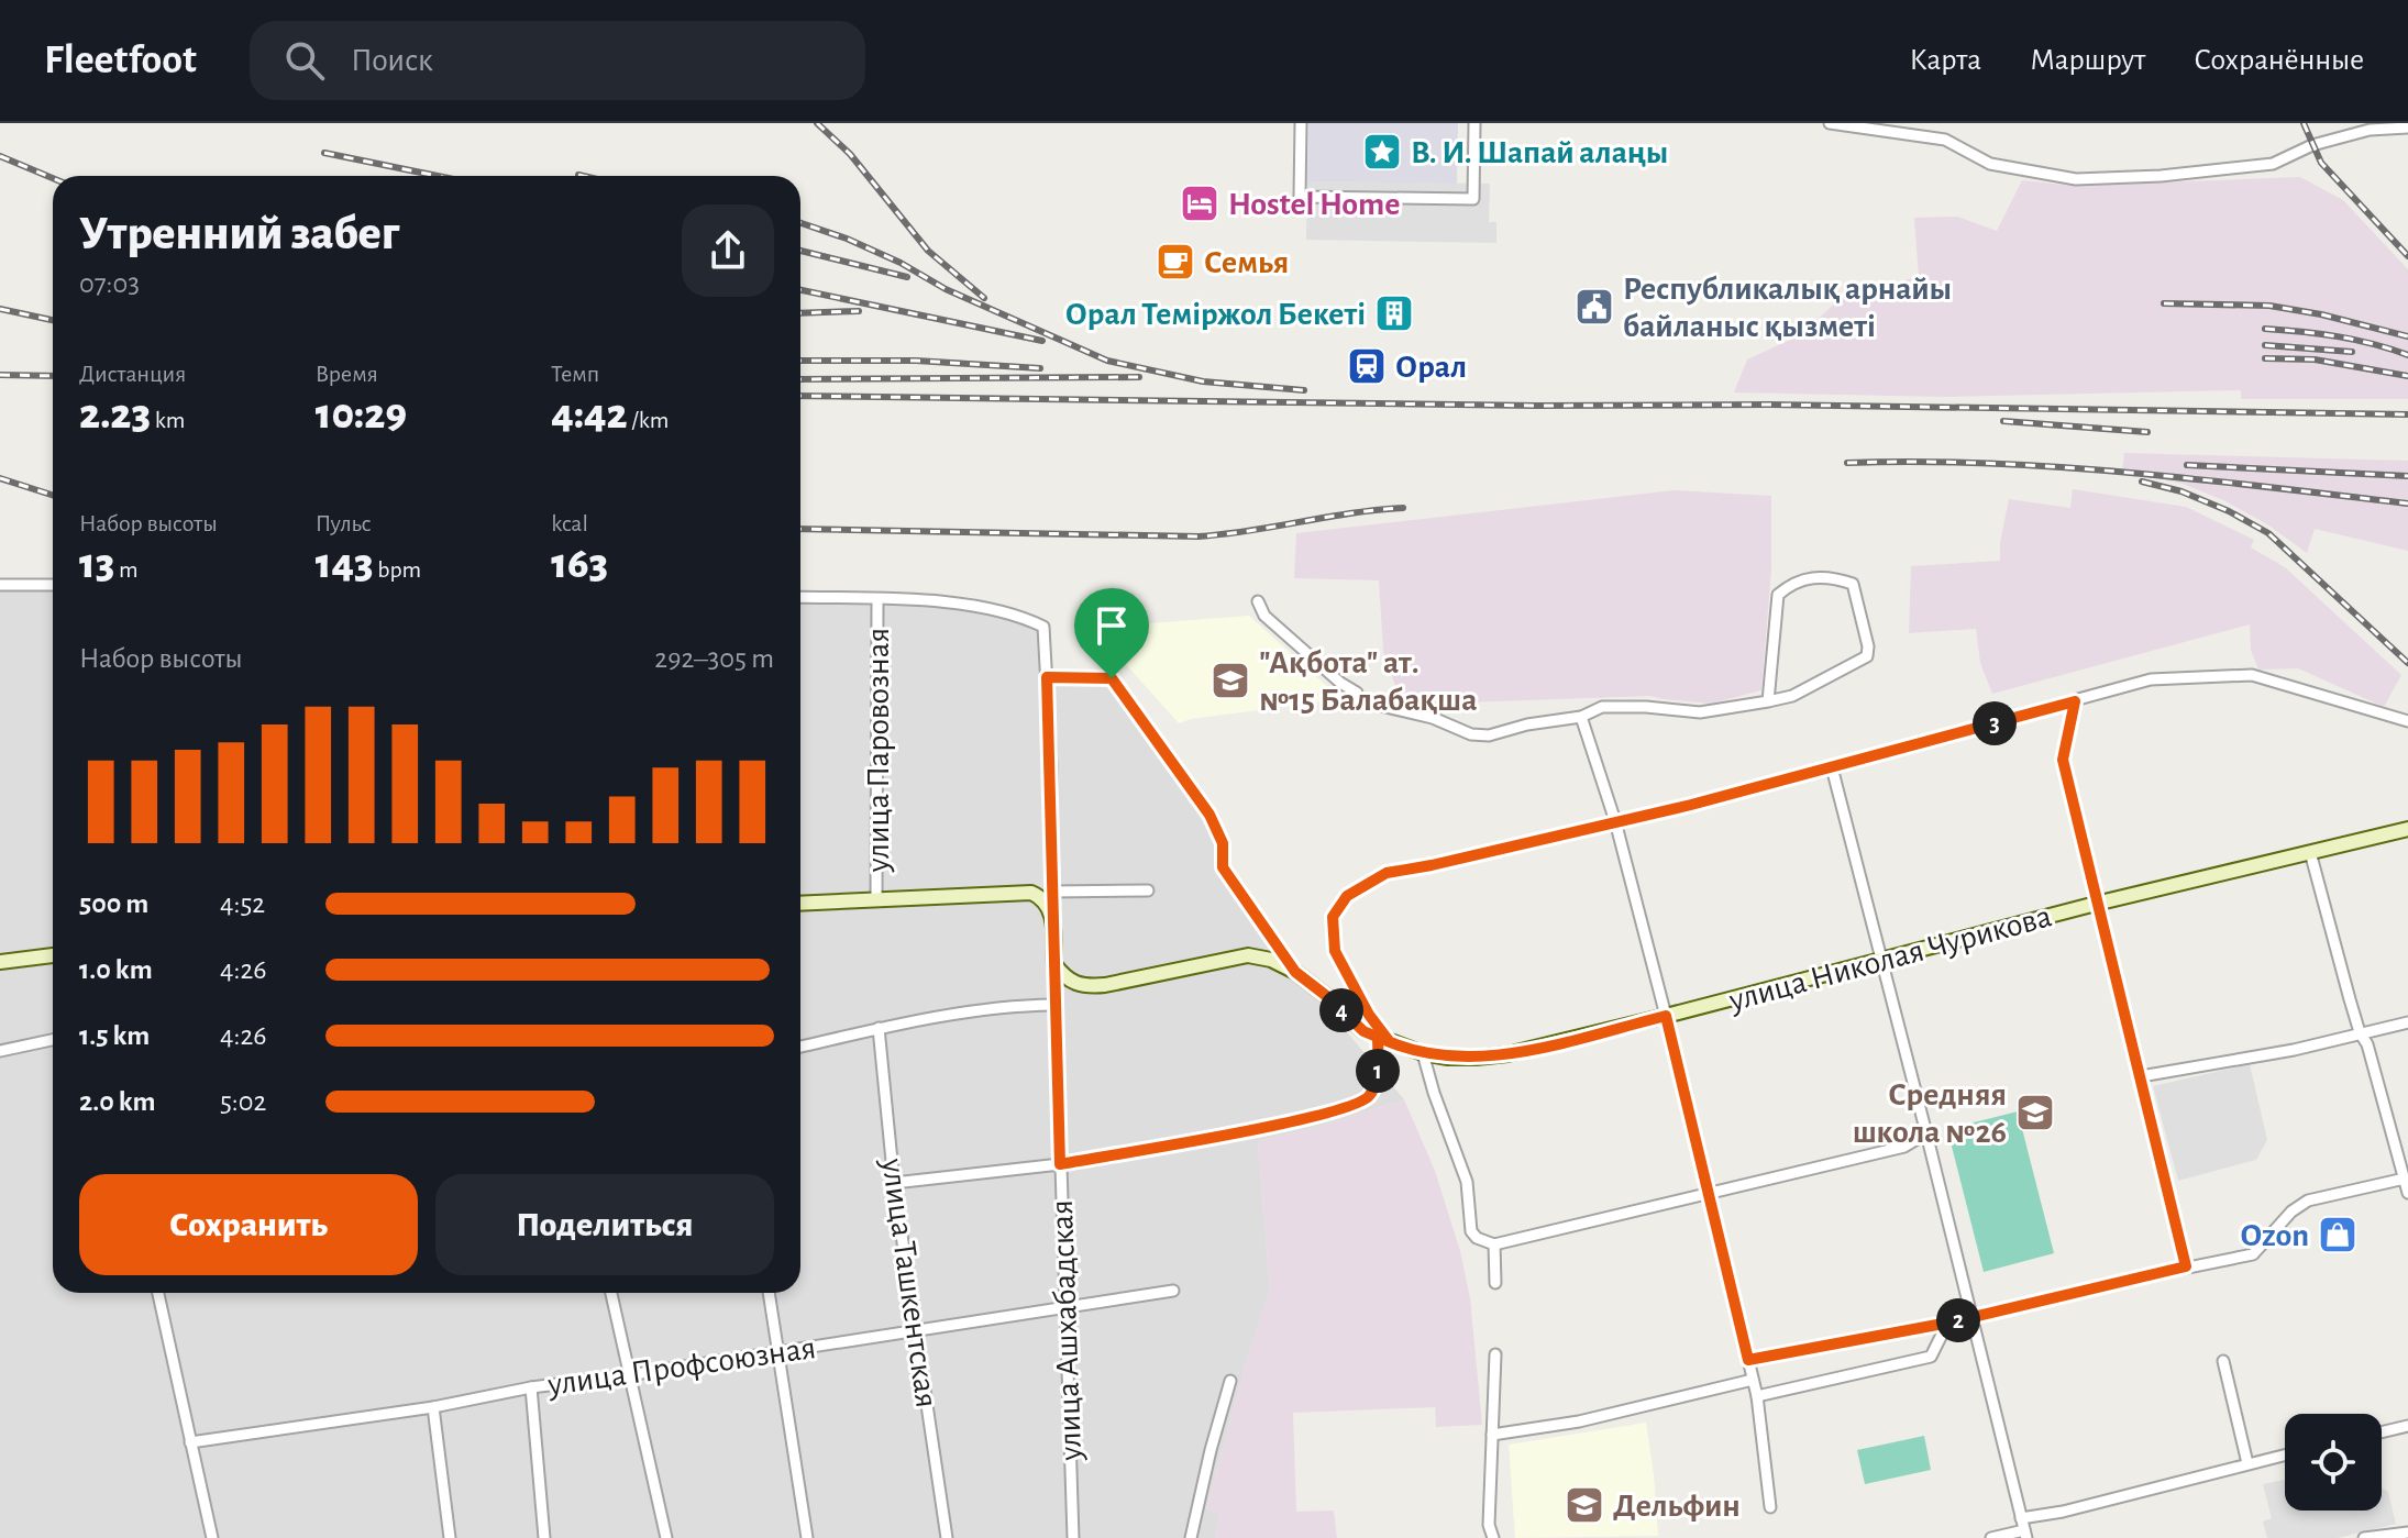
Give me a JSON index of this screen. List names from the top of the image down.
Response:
{
  "streets": {
    "street": [
      "улица Паровозная",
      "улица Николая Чурикова",
      "улица Ташкентская",
      "улица Ашхабадская",
      "улица Профсоюзная"
    ]
  },
  "crossings": [
    ["улица Николая Чурикова", "улица Ашхабадская"],
    ["улица Ташкентская", "улица Профсоюзная"],
    ["улица Ашхабадская", "улица Профсоюзная"]
  ],
  "places": {
    "place": ["В. И. Шапай алаңы"],
    "hotel": ["Hostel Home"],
    "cafe": ["Семья"],
    "public building": ["Республикалық арнайы байланыс қызметі"],
    "building": ["Орал Теміржол Бекеті"],
    "station": ["Орал"],
    "school or university": ["\"Ақбота\" ат. №15 Балабақша", "Средняя школа №26", "Дельфин"],
    "shop": ["Ozon"]
  },
  "page": {
    "header": "Fleetfoot",
    "search": "Поиск",
    "nav": ["Карта", "Маршрут", "Сохранённые"],
    "heading": ["Утренний забег", "07:03"],
    "stats": [
      ["Дистанция", "2.23 km"],
      ["Время", "10:29"],
      ["Темп", "4:42 /km"],
      ["Набор высоты", "13 m"],
      ["Пульс", "143 bpm"],
      ["kcal", "163"]
    ],
    "chart": ["Набор высоты", "292–305 m"],
    "pins": [
      "3",
      "4",
      "1",
      "2"
    ],
    "list": [
      {
        "name": "500 m",
        "note": "4:52"
      },
      {
        "name": "1.0 km",
        "note": "4:26"
      },
      {
        "name": "1.5 km",
        "note": "4:26"
      },
      {
        "name": "2.0 km",
        "note": "5:02"
      }
    ],
    "buttons": ["Сохранить", "Поделиться"]
  }
}
